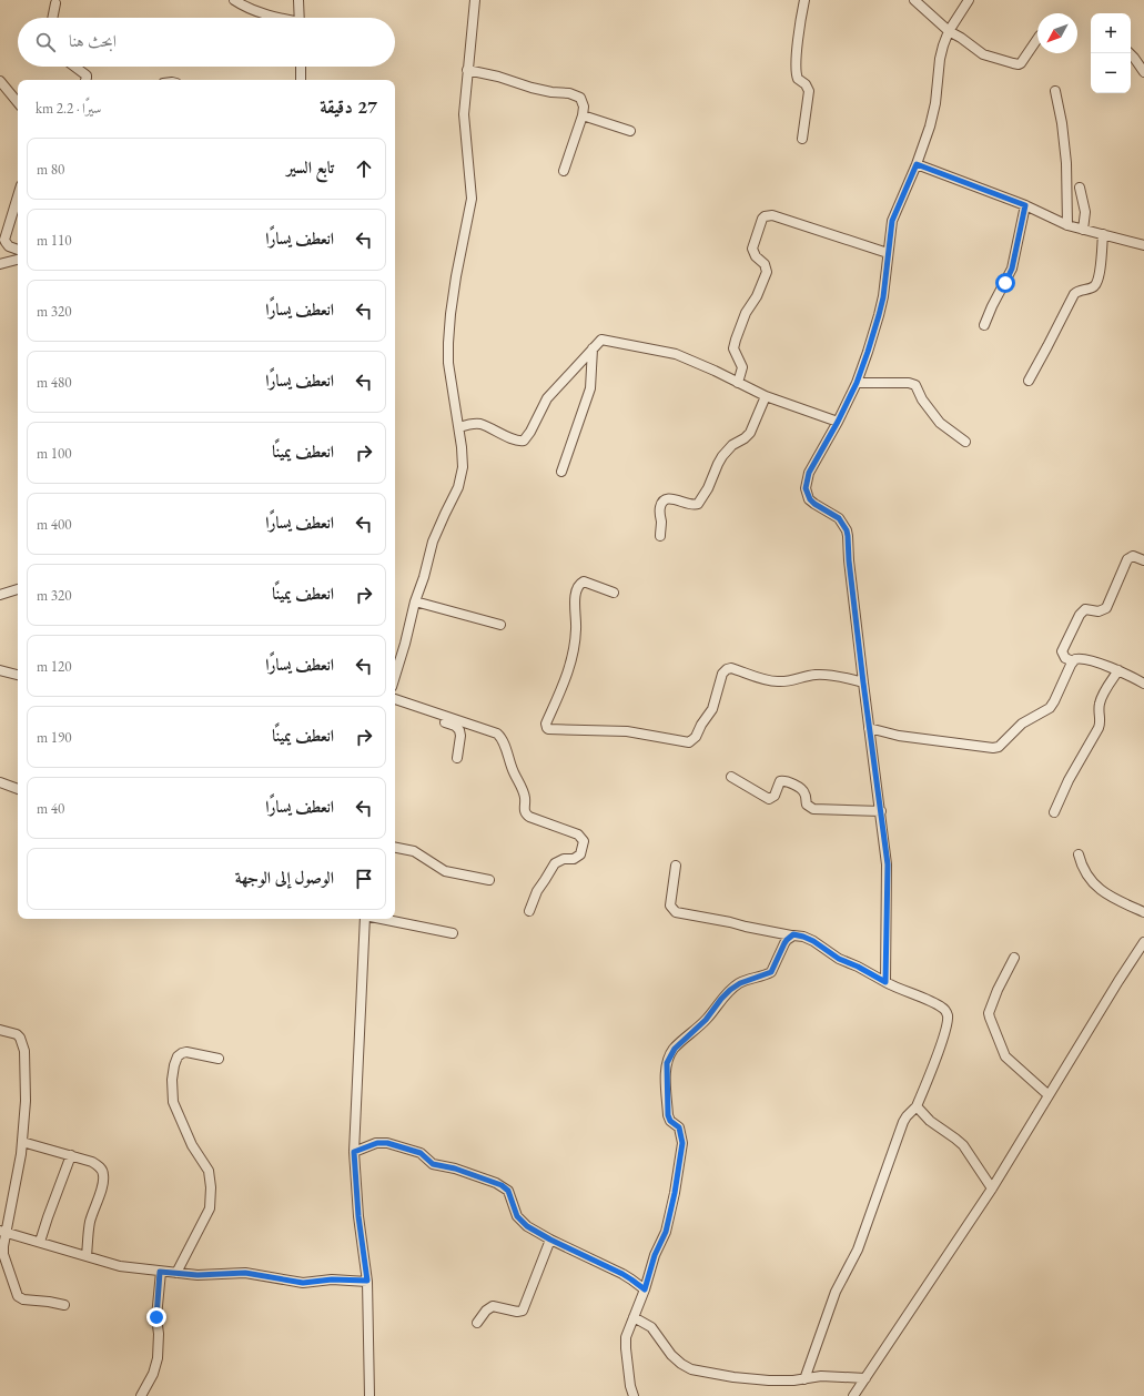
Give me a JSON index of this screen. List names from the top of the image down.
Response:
{
  "north": "bottom left",
  "page": {
    "map_buttons": ["+", "−"],
    "search": "ابحث هنا",
    "heading": ["27 دقيقة", "سيرًا · 2.2 km"],
    "list": [
      ["تابع السير", "80 m"],
      ["انعطف يسارًا", "110 m"],
      ["انعطف يسارًا", "320 m"],
      ["انعطف يسارًا", "480 m"],
      ["انعطف يمينًا", "100 m"],
      ["انعطف يسارًا", "400 m"],
      ["انعطف يمينًا", "320 m"],
      ["انعطف يسارًا", "120 m"],
      ["انعطف يمينًا", "190 m"],
      ["انعطف يسارًا", "40 m"],
      "الوصول إلى الوجهة"
    ]
  }
}
